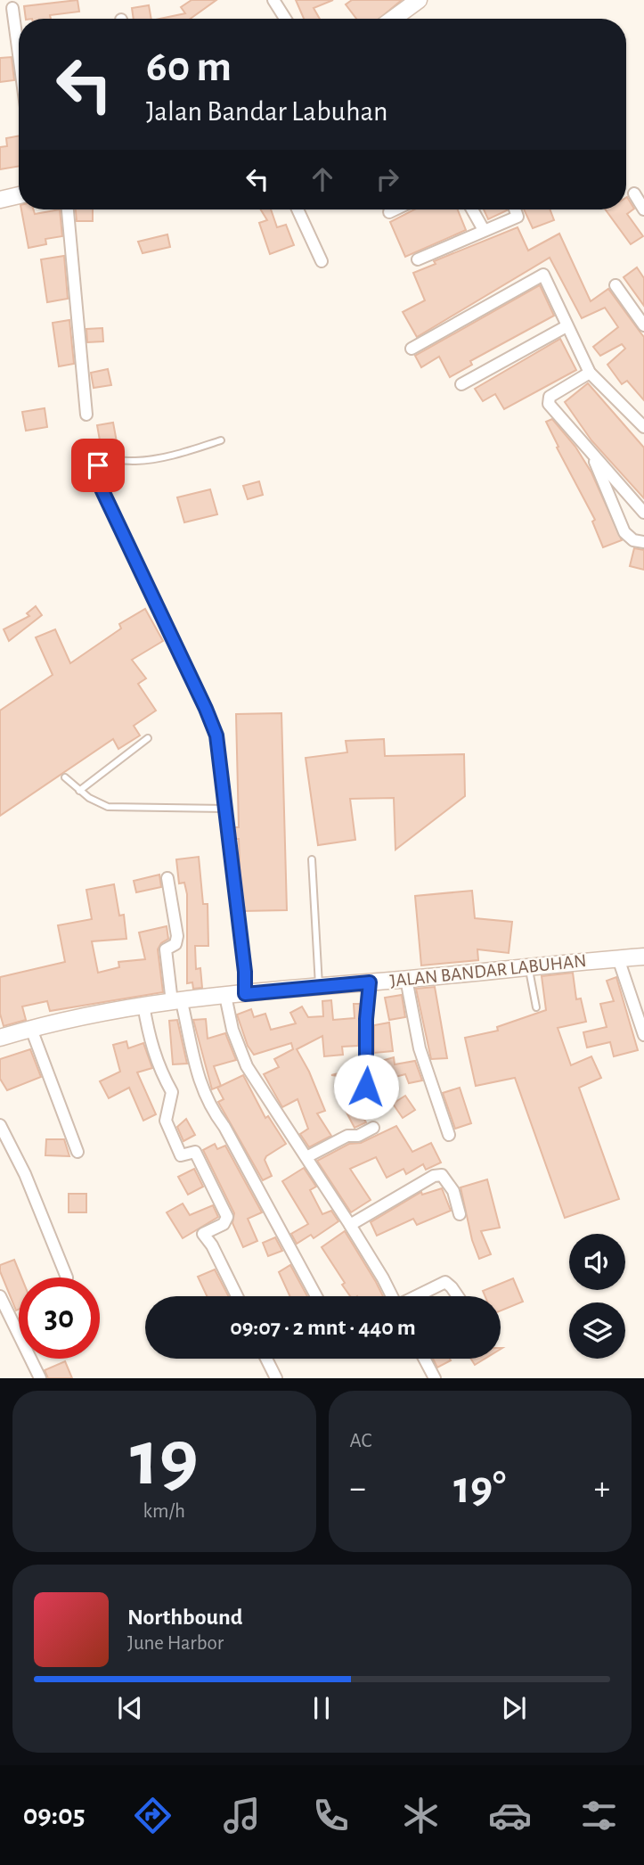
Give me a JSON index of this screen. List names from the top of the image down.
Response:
{
  "streets": {
    "main road": ["JALAN BANDAR LABUHAN"]
  },
  "page": {
    "turn": ["60 m", "Jalan Bandar Labuhan"],
    "limit": "30",
    "trip": "09:07 · 2 mnt · 440 m",
    "tile": [
      ["19", "km/h"],
      "AC"
    ],
    "heat": ["−", "19°", "+"],
    "song": ["Northbound", "June Harbor"],
    "tabs": "09:05"
  }
}
